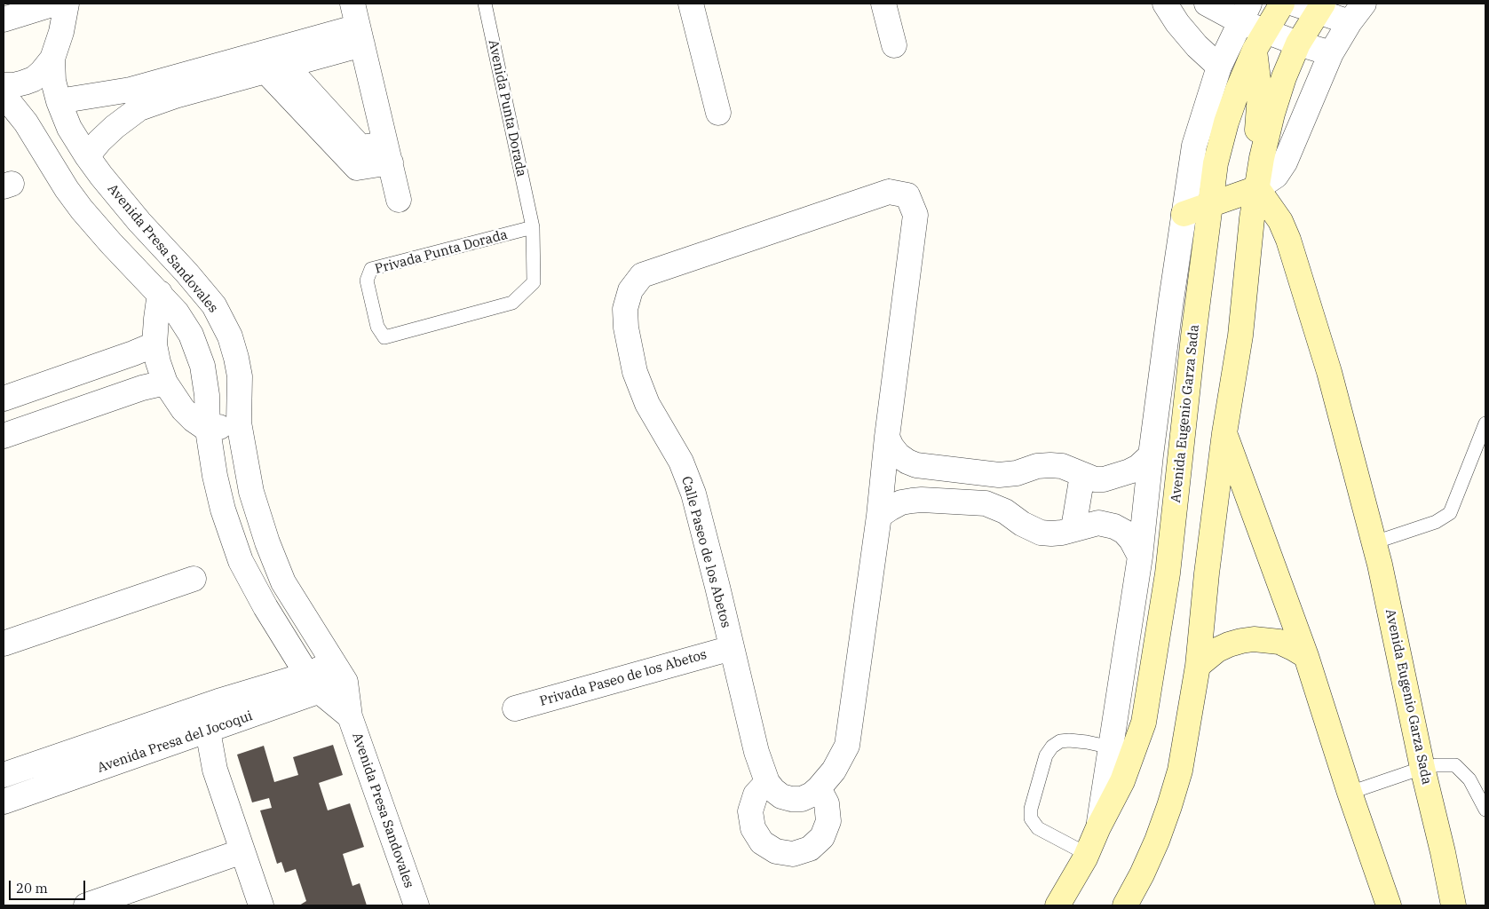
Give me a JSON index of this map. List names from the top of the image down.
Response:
{
  "streets": {
    "main road": ["Avenida Eugenio Garza Sada"],
    "street": [
      "Avenida Presa Sandovales",
      "Calle Paseo de los Abetos",
      "Privada Paseo de los Abetos",
      "Avenida Presa del Jocoqui"
    ],
    "lane": ["Avenida Punta Dorada", "Privada Punta Dorada"]
  },
  "crossings": [
    ["Avenida Punta Dorada", "Privada Punta Dorada"],
    ["Avenida Presa Sandovales", "Avenida Presa del Jocoqui"],
    ["Calle Paseo de los Abetos", "Privada Paseo de los Abetos"]
  ],
  "scale_bar": "20 m"
}
